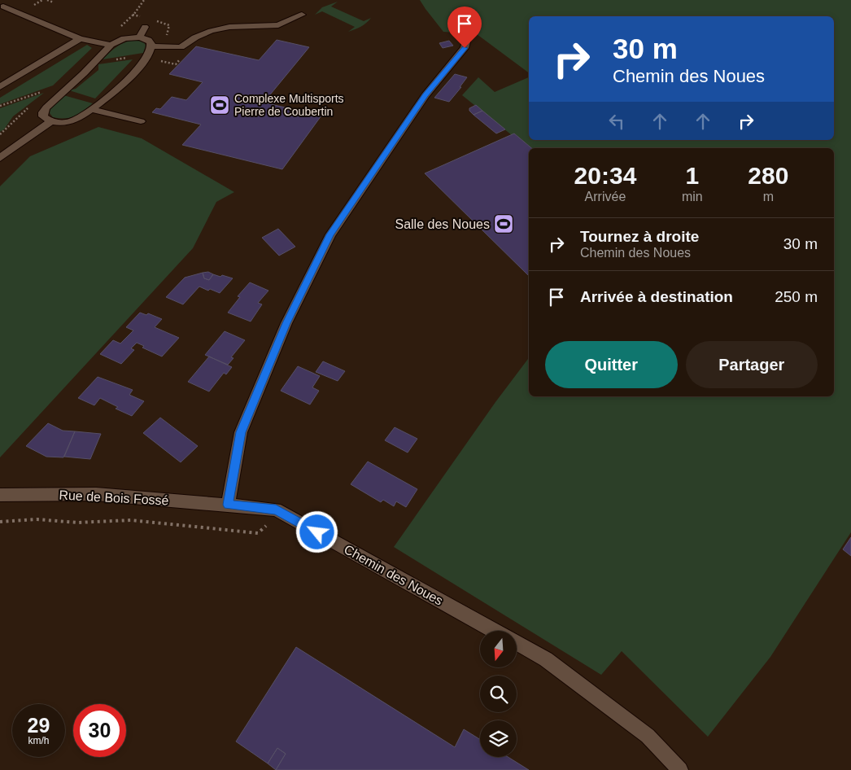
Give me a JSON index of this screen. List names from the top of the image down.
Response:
{
  "streets": {
    "street": ["Rue de Bois Fossé", "Chemin des Noues"]
  },
  "crossings": [
    ["Rue de Bois Fossé", "Chemin des Noues"]
  ],
  "places": {
    "sports": ["Complexe Multisports Pierre de Coubertin", "Salle des Noues"]
  },
  "north": "bottom",
  "page": {
    "turn": ["30 m", "Chemin des Noues"],
    "eta": [
      "20:34",
      "Arrivée",
      "1",
      "min",
      "280",
      "m"
    ],
    "list": [
      {
        "name": "Tournez à droite",
        "note": "Chemin des Noues",
        "value": "30 m"
      },
      {
        "name": "Arrivée à destination",
        "value": "250 m"
      }
    ],
    "buttons": ["Quitter", "Partager"],
    "speed": "29 km/h",
    "limit": "30"
  }
}
